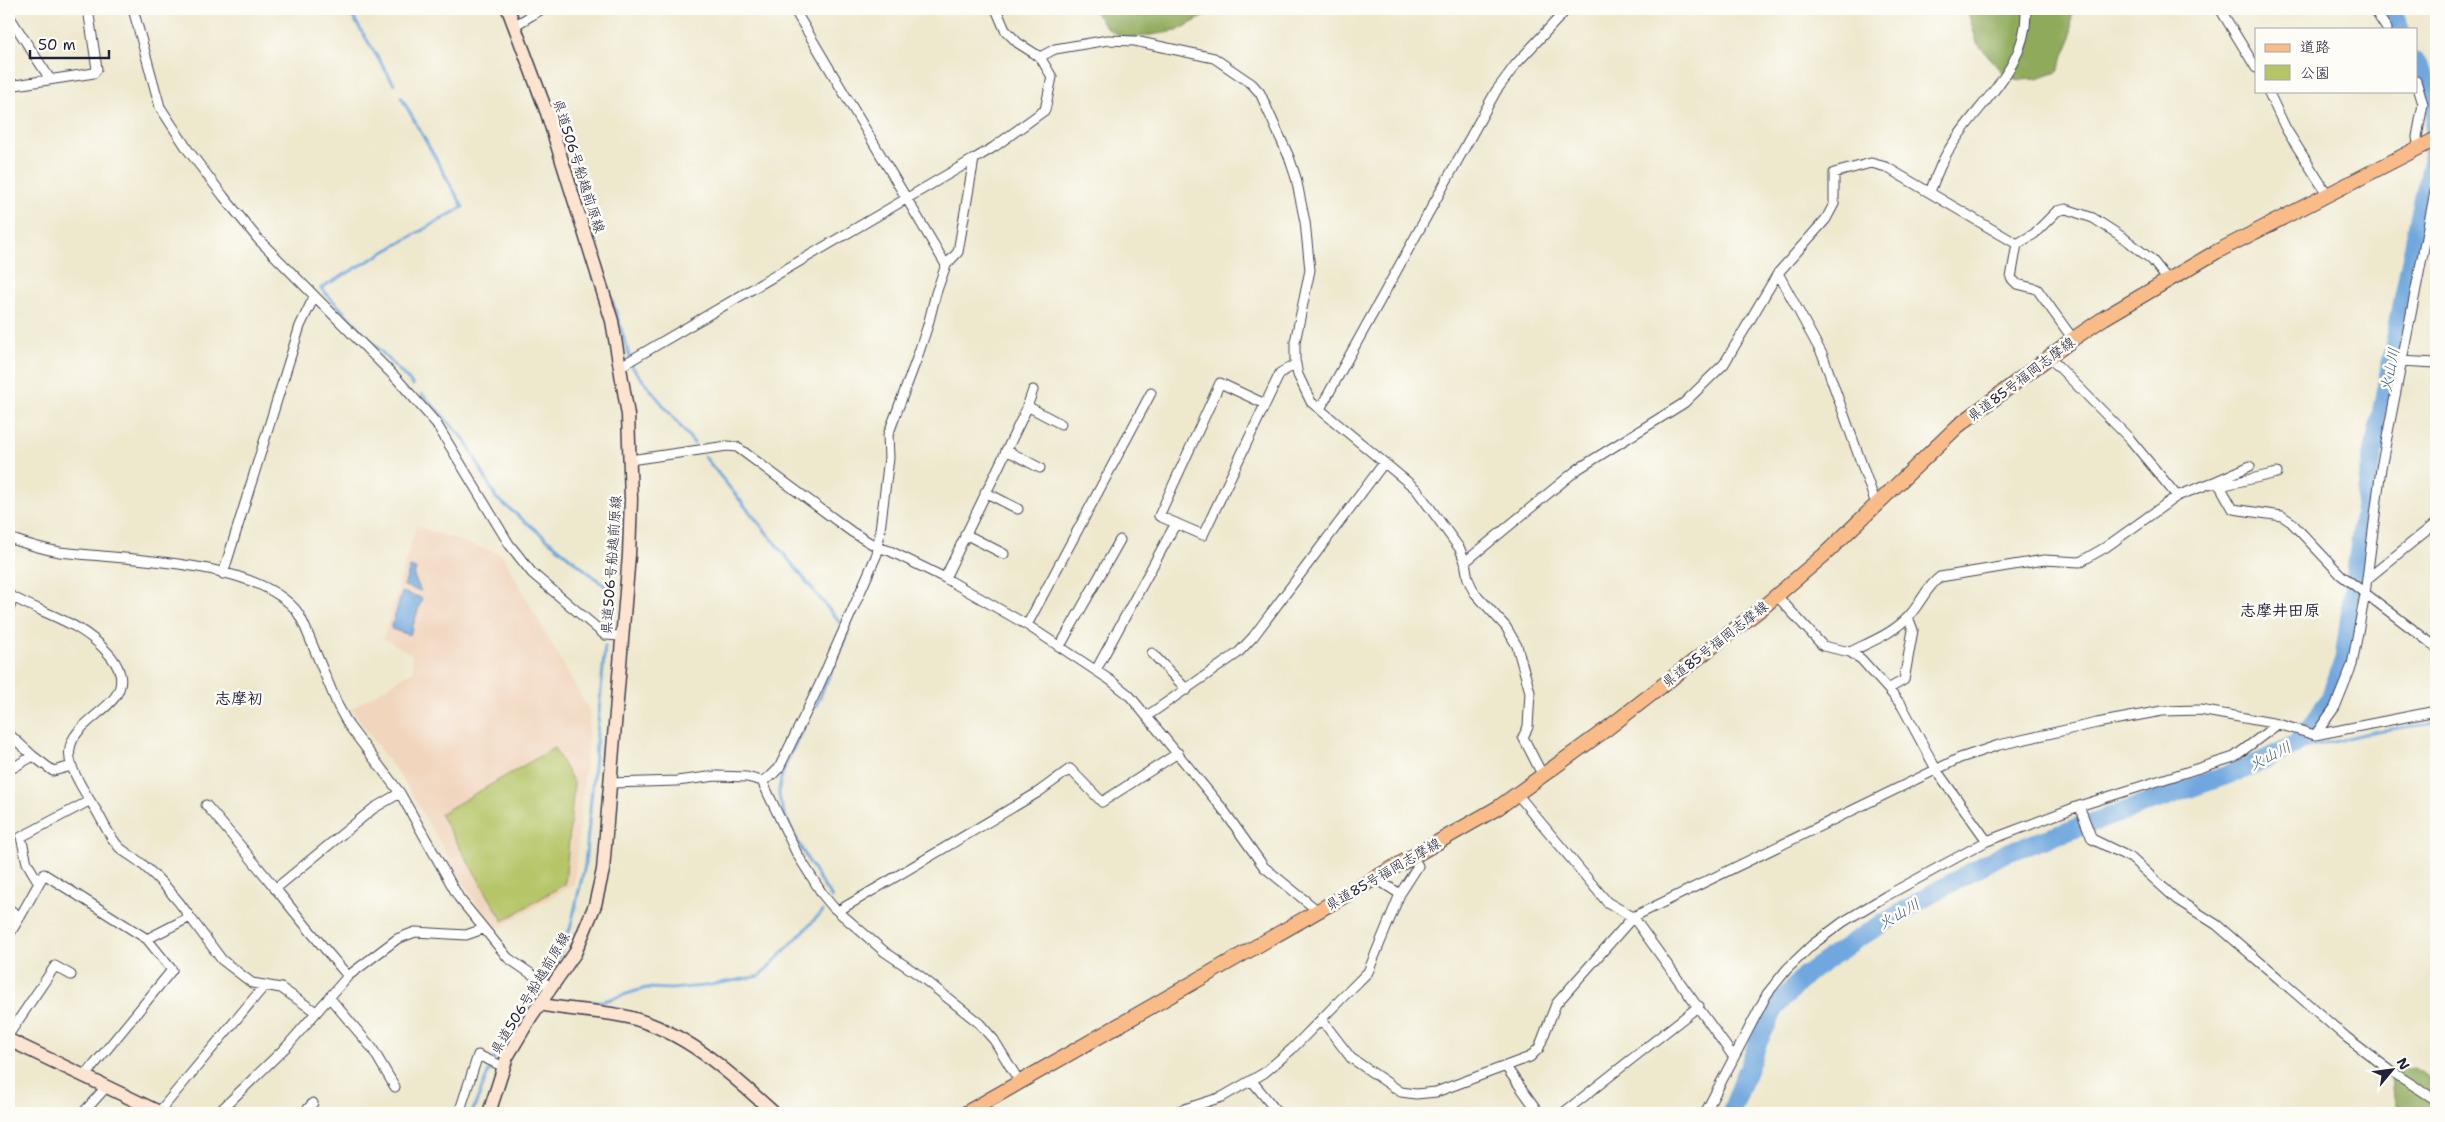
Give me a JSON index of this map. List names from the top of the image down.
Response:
{
  "streets": {
    "main road": ["県道506号船越前原線", "県道85号福岡志摩線"]
  },
  "districts": ["志摩井田原", "志摩初"],
  "water": ["火山川"],
  "legend": ["道路", "公園"],
  "scale_bar": "50 m",
  "north": "top right"
}
